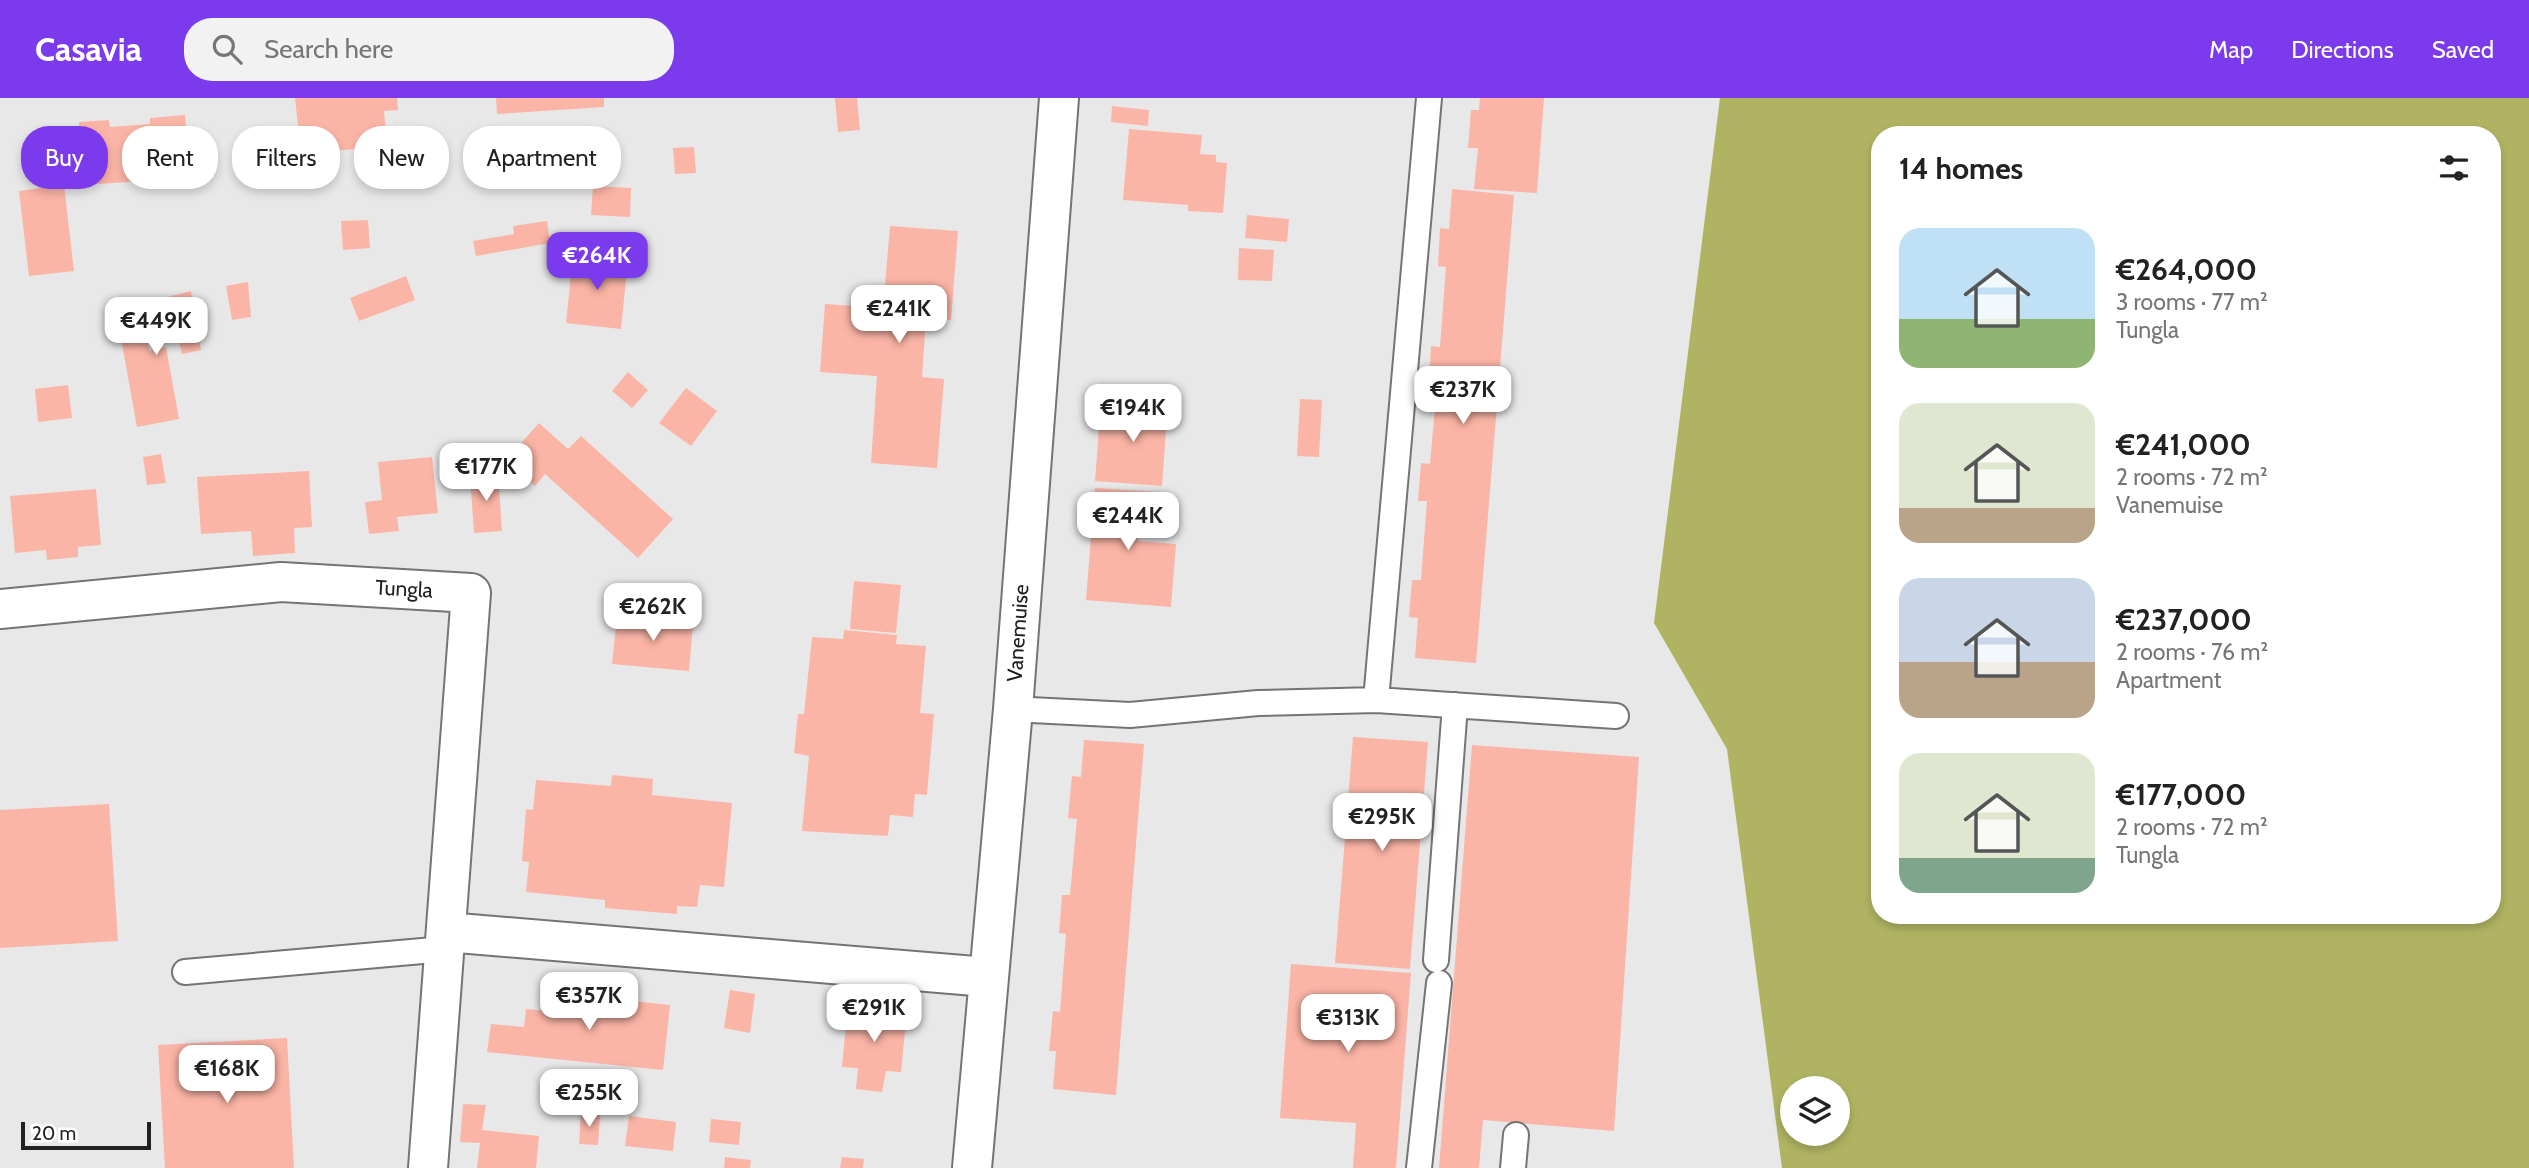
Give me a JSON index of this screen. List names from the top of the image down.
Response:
{
  "streets": {
    "street": ["Tungla", "Vanemuise"]
  },
  "scale_bar": "20 m",
  "page": {
    "header": "Casavia",
    "search": "Search here",
    "nav": ["Map", "Directions", "Saved"],
    "chip": [
      "Buy",
      "Rent",
      "Filters",
      "New",
      "Apartment"
    ],
    "heading": "14 homes",
    "list": [
      {
        "name": "€264,000",
        "note": "3 rooms · 77 m² · Tungla"
      },
      {
        "name": "€241,000",
        "note": "2 rooms · 72 m² · Vanemuise"
      },
      {
        "name": "€237,000",
        "note": "2 rooms · 76 m² · Apartment"
      },
      {
        "name": "€177,000",
        "note": "2 rooms · 72 m² · Tungla"
      }
    ],
    "price": [
      "€264K",
      "€241K",
      "€449K",
      "€237K",
      "€194K",
      "€177K",
      "€244K",
      "€262K",
      "€295K",
      "€357K",
      "€291K",
      "€313K",
      "€168K",
      "€255K"
    ],
    "scale": "20 m"
  }
}
